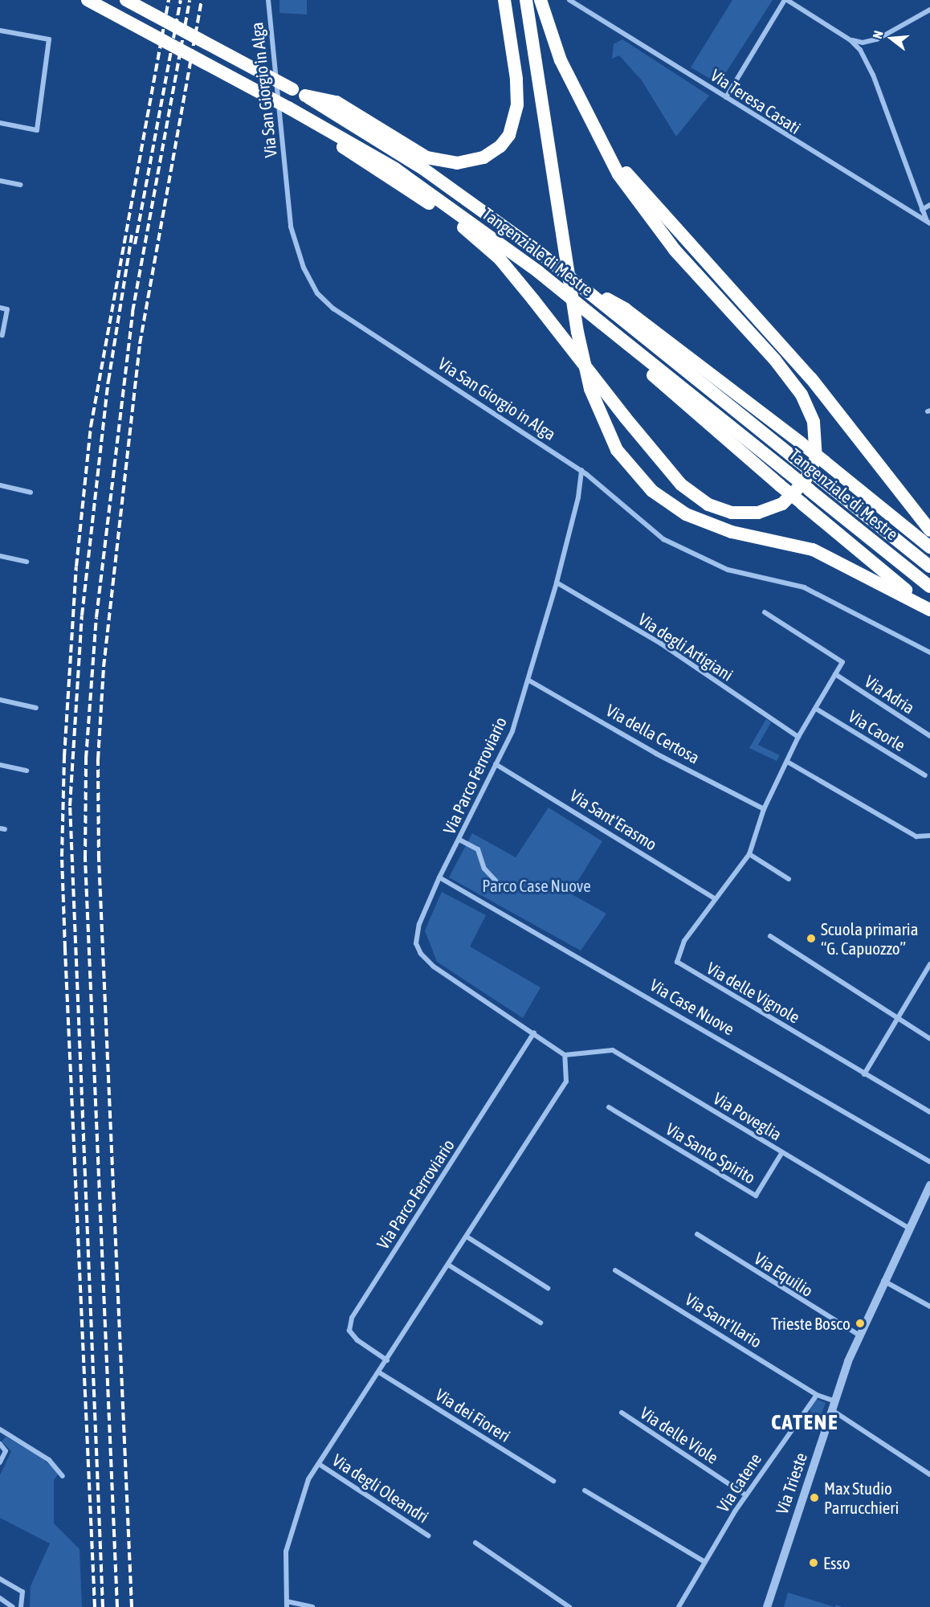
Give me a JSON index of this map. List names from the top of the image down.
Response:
{
  "streets": {
    "highway": ["Tangenziale di Mestre"],
    "street": [
      "Via San Giorgio in Alga",
      "Via Teresa Casati",
      "Via degli Artigiani",
      "Via Adria",
      "Via Caorle",
      "Via della Certosa",
      "Via Parco Ferroviario",
      "Via Sant'Erasmo",
      "Via delle Vignole",
      "Via Case Nuove",
      "Via Poveglia",
      "Via Santo Spirito",
      "Via Equilio",
      "Via Sant'Ilario",
      "Via dei Fioreri",
      "Via delle Viole",
      "Via Catene",
      "Via Trieste",
      "Via degli Oleandri"
    ]
  },
  "crossings": [
    ["Via San Giorgio in Alga", "Via Parco Ferroviario"],
    ["Via degli Artigiani", "Via Parco Ferroviario"],
    ["Via degli Artigiani", "Via delle Vignole"],
    ["Via Adria", "Via delle Vignole"],
    ["Via Caorle", "Via delle Vignole"],
    ["Via della Certosa", "Via Parco Ferroviario"],
    ["Via della Certosa", "Via delle Vignole"],
    ["Via Parco Ferroviario", "Via Sant'Erasmo"],
    ["Via Parco Ferroviario", "Via Case Nuove"],
    ["Via Parco Ferroviario", "Via Poveglia"],
    ["Via Sant'Erasmo", "Via delle Vignole"],
    ["Via Poveglia", "Via Santo Spirito"],
    ["Via Poveglia", "Via Trieste"],
    ["Via Equilio", "Via Trieste"],
    ["Via Sant'Ilario", "Via Catene"],
    ["Via delle Viole", "Via Catene"]
  ],
  "districts": ["CATENE"],
  "parks": ["Parco Case Nuove"],
  "places": [
    "Scuola primaria “G. Capuozzo”",
    "Trieste Bosco",
    "Max Studio Parrucchieri",
    "Esso"
  ],
  "north": "left"
}
